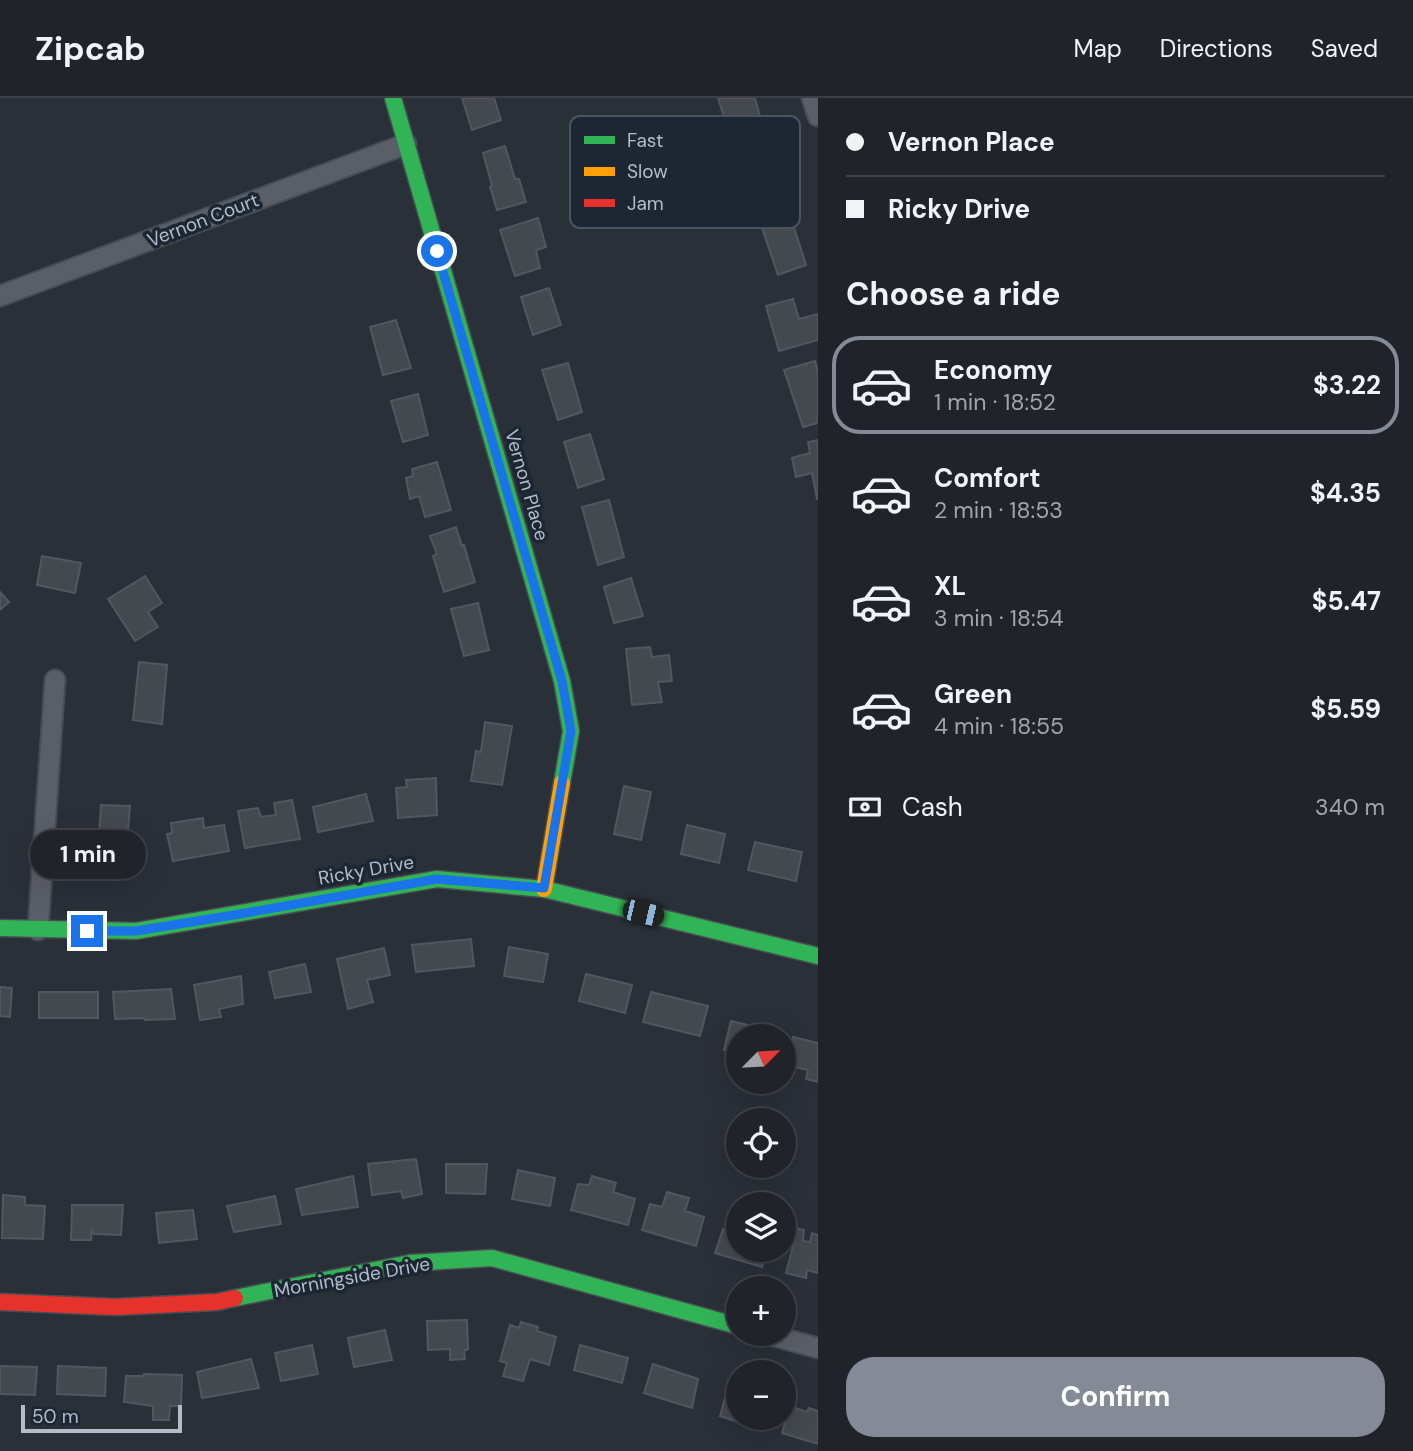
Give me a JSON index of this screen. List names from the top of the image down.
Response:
{
  "streets": {
    "street": [
      "Vernon Court",
      "Vernon Place",
      "Ricky Drive",
      "Morningside Drive"
    ]
  },
  "crossings": [
    ["Vernon Court", "Vernon Place"],
    ["Vernon Place", "Ricky Drive"]
  ],
  "legend": ["Fast", "Slow", "Jam"],
  "scale_bar": "50 m",
  "north": "top right",
  "page": {
    "header": "Zipcab",
    "nav": ["Map", "Directions", "Saved"],
    "banner": ["Vernon Place", "Ricky Drive"],
    "heading": "Choose a ride",
    "list": [
      {
        "name": "Economy",
        "note": "1 min · 18:52",
        "value": "$3.22"
      },
      {
        "name": "Comfort",
        "note": "2 min · 18:53",
        "value": "$4.35"
      },
      {
        "name": "XL",
        "note": "3 min · 18:54",
        "value": "$5.47"
      },
      {
        "name": "Green",
        "note": "4 min · 18:55",
        "value": "$5.59"
      }
    ],
    "pay": ["Cash", "340 m"],
    "bubble": "1 min",
    "map_buttons": ["+", "−"],
    "buttons": "Confirm",
    "scale": "50 m"
  }
}
